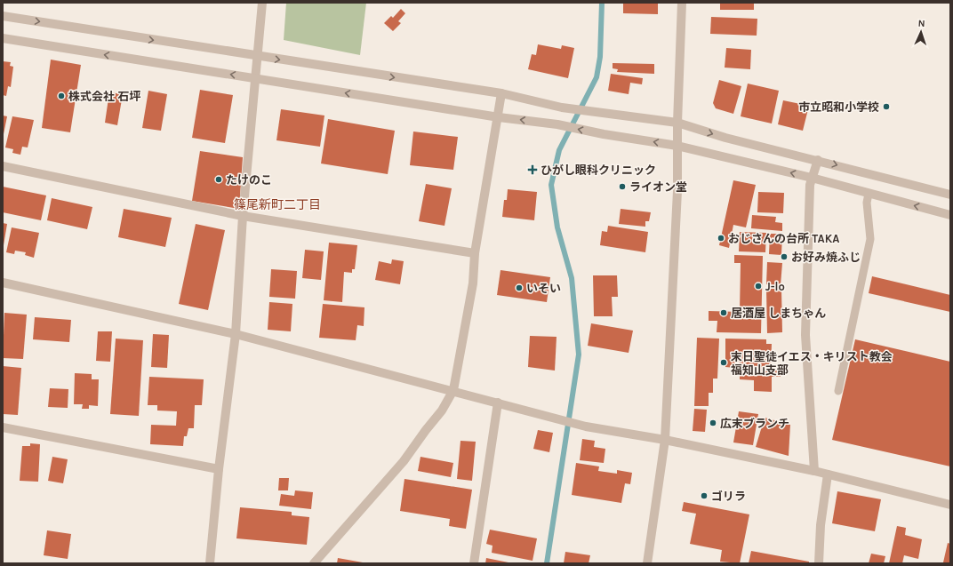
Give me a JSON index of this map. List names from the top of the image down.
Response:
{
  "districts": ["篠尾新町二丁目"],
  "places": {
    "other": [
      "株式会社 石坪",
      "市立昭和小学校",
      "たけのこ",
      "ライオン堂",
      "おじさんの台所 TAKA",
      "お好み焼ふじ",
      "J-lo",
      "いそい",
      "居酒屋 しまちゃん",
      "末日聖徒イエス・キリスト教会 福知山支部",
      "広末ブランチ",
      "ゴリラ"
    ],
    "health": ["ひがし眼科クリニック"]
  },
  "north": "top"
}
